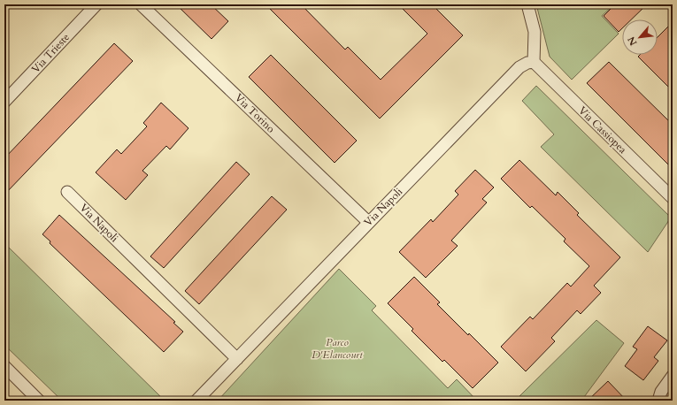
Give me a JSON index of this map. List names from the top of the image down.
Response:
{
  "streets": {
    "street": [
      "Via Trieste",
      "Via Torino",
      "Via Cassiopea",
      "Via Napoli"
    ]
  },
  "crossings": [
    ["Via Torino", "Via Napoli"],
    ["Via Cassiopea", "Via Napoli"]
  ],
  "parks": ["Parco D'Elancourt"],
  "north": "bottom left"
}
